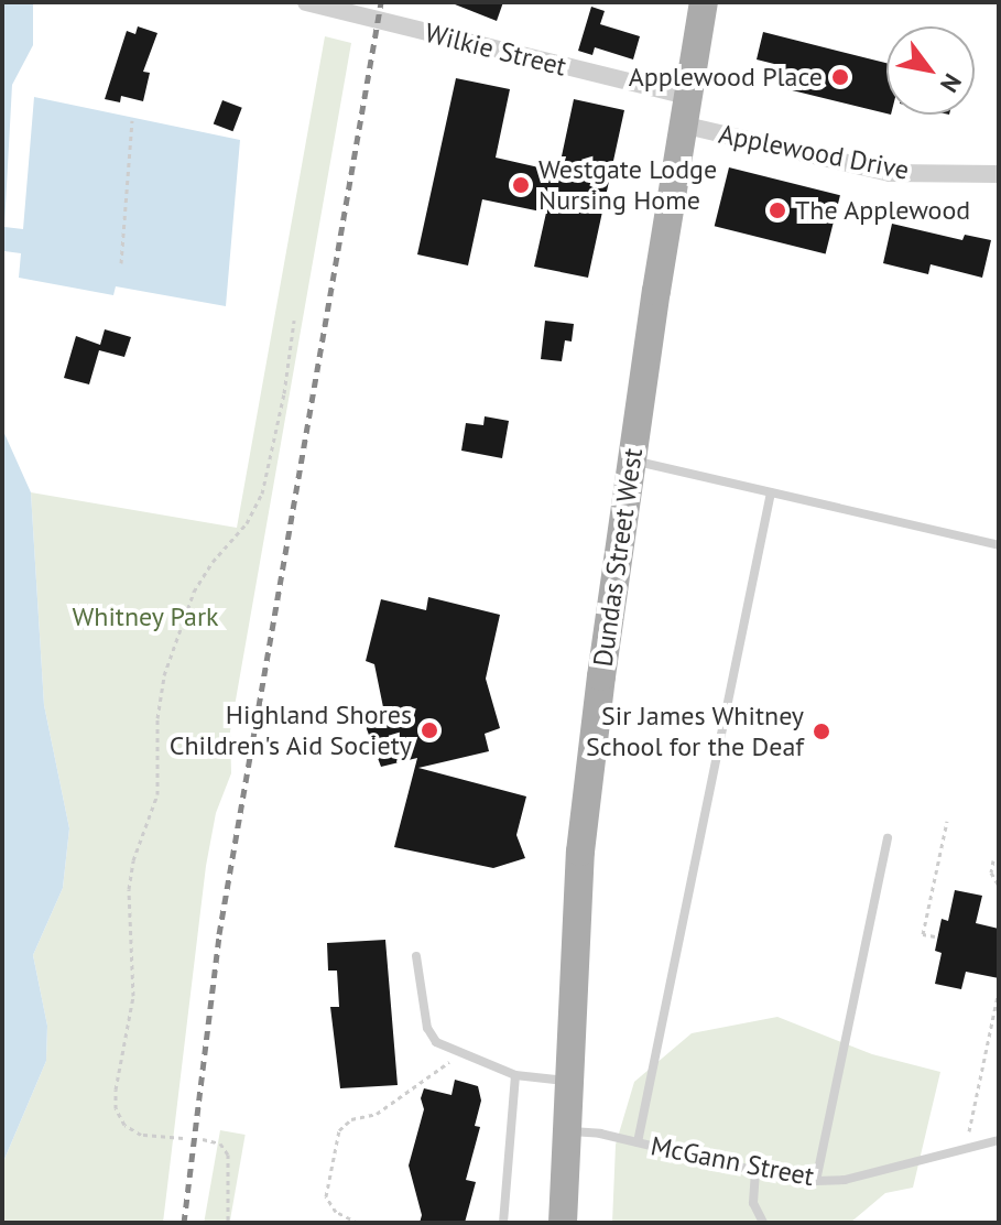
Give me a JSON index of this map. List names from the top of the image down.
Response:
{
  "streets": {
    "main road": ["Dundas Street West"],
    "street": ["Wilkie Street", "Applewood Drive"],
    "lane": ["McGann Street"]
  },
  "crossings": [
    ["Wilkie Street", "Applewood Drive"],
    ["Wilkie Street", "Dundas Street West"],
    ["Applewood Drive", "Dundas Street West"],
    ["Dundas Street West", "McGann Street"]
  ],
  "parks": ["Whitney Park"],
  "places": [
    "Applewood Place",
    "Westgate Lodge Nursing Home",
    "The Applewood",
    "Highland Shores Children's Aid Society",
    "Sir James Whitney School for the Deaf"
  ],
  "north": "bottom right"
}
